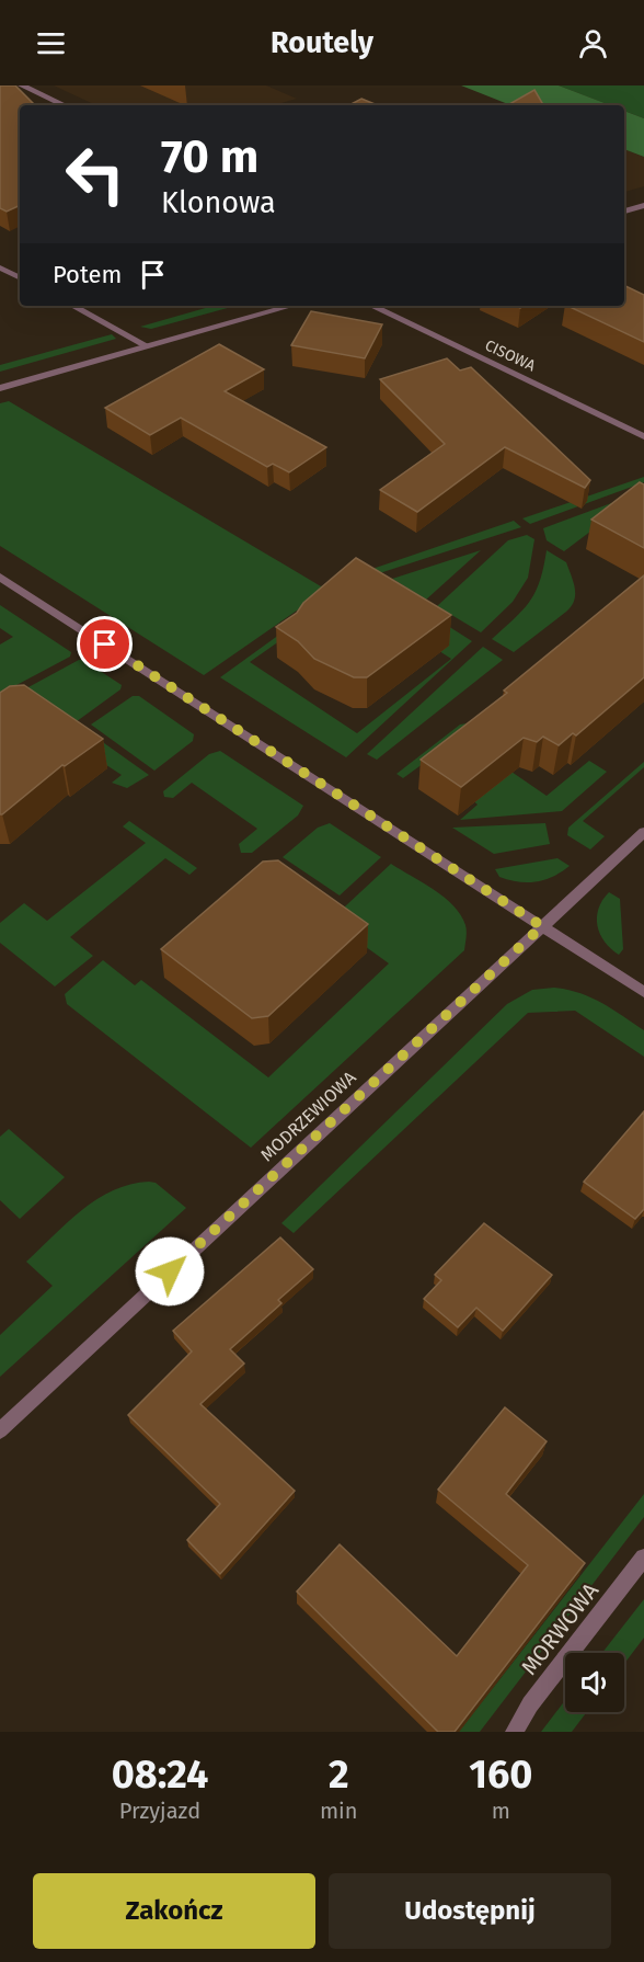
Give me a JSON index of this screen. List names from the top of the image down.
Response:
{
  "streets": {
    "street": ["CISOWA", "MODRZEWIOWA", "MORWOWA"]
  },
  "page": {
    "header": "Routely",
    "turn": ["70 m", "Klonowa"],
    "then": "Potem",
    "eta": [
      "08:24",
      "Przyjazd",
      "2",
      "min",
      "160",
      "m"
    ],
    "buttons": ["Zakończ", "Udostępnij"]
  }
}
